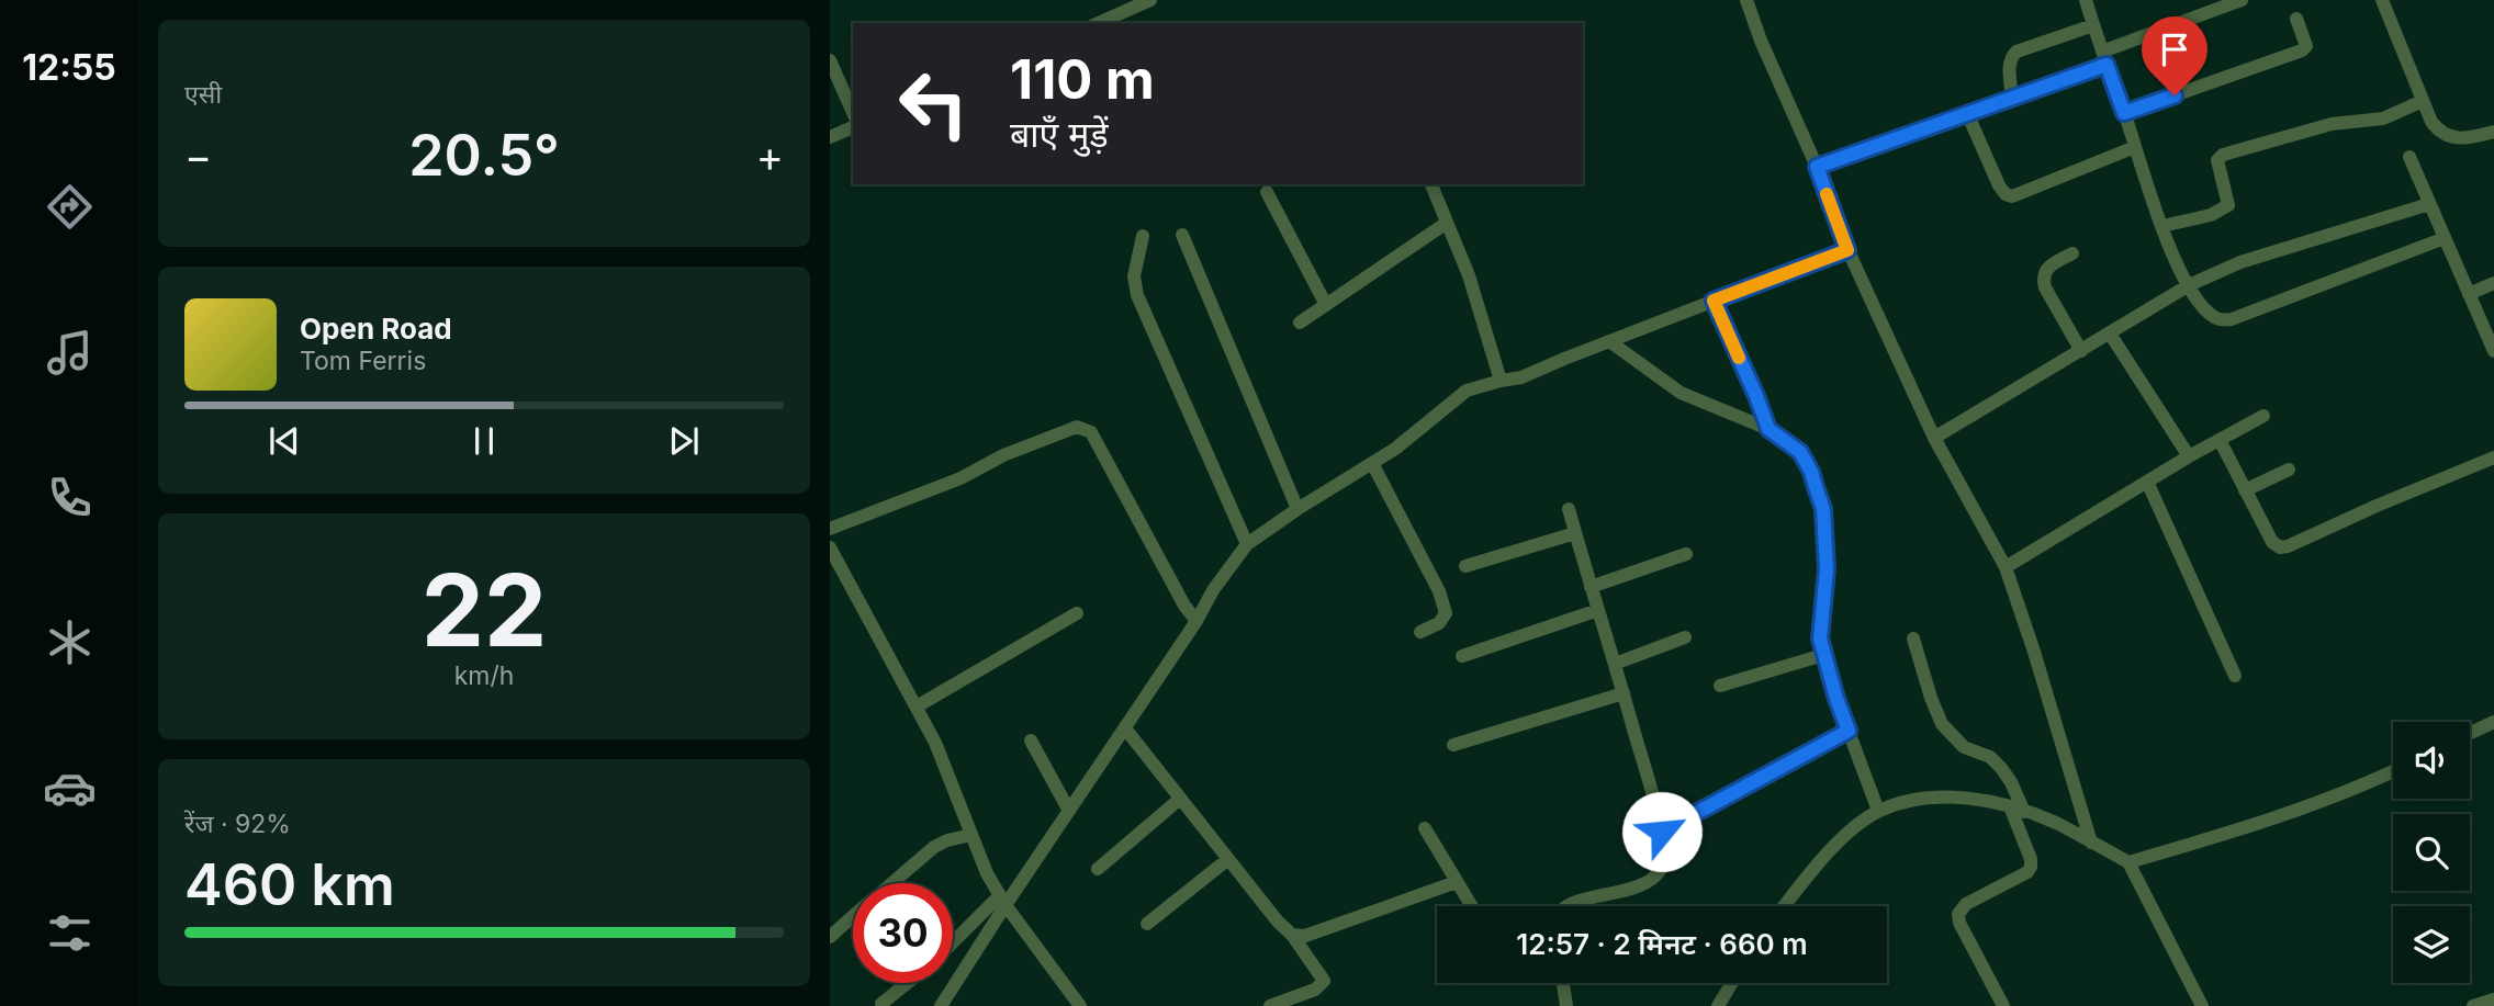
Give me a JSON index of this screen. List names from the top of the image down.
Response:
{
  "page": {
    "tabs": "12:55",
    "tile": [
      "एसी",
      ["22", "km/h"],
      ["रेंज · 92%", "460 km"]
    ],
    "turn": ["110 m", "बाएँ मुड़ें"],
    "heat": ["−", "20.5°", "+"],
    "song": ["Open Road", "Tom Ferris"],
    "limit": "30",
    "trip": "12:57 · 2 मिनट · 660 m"
  }
}
